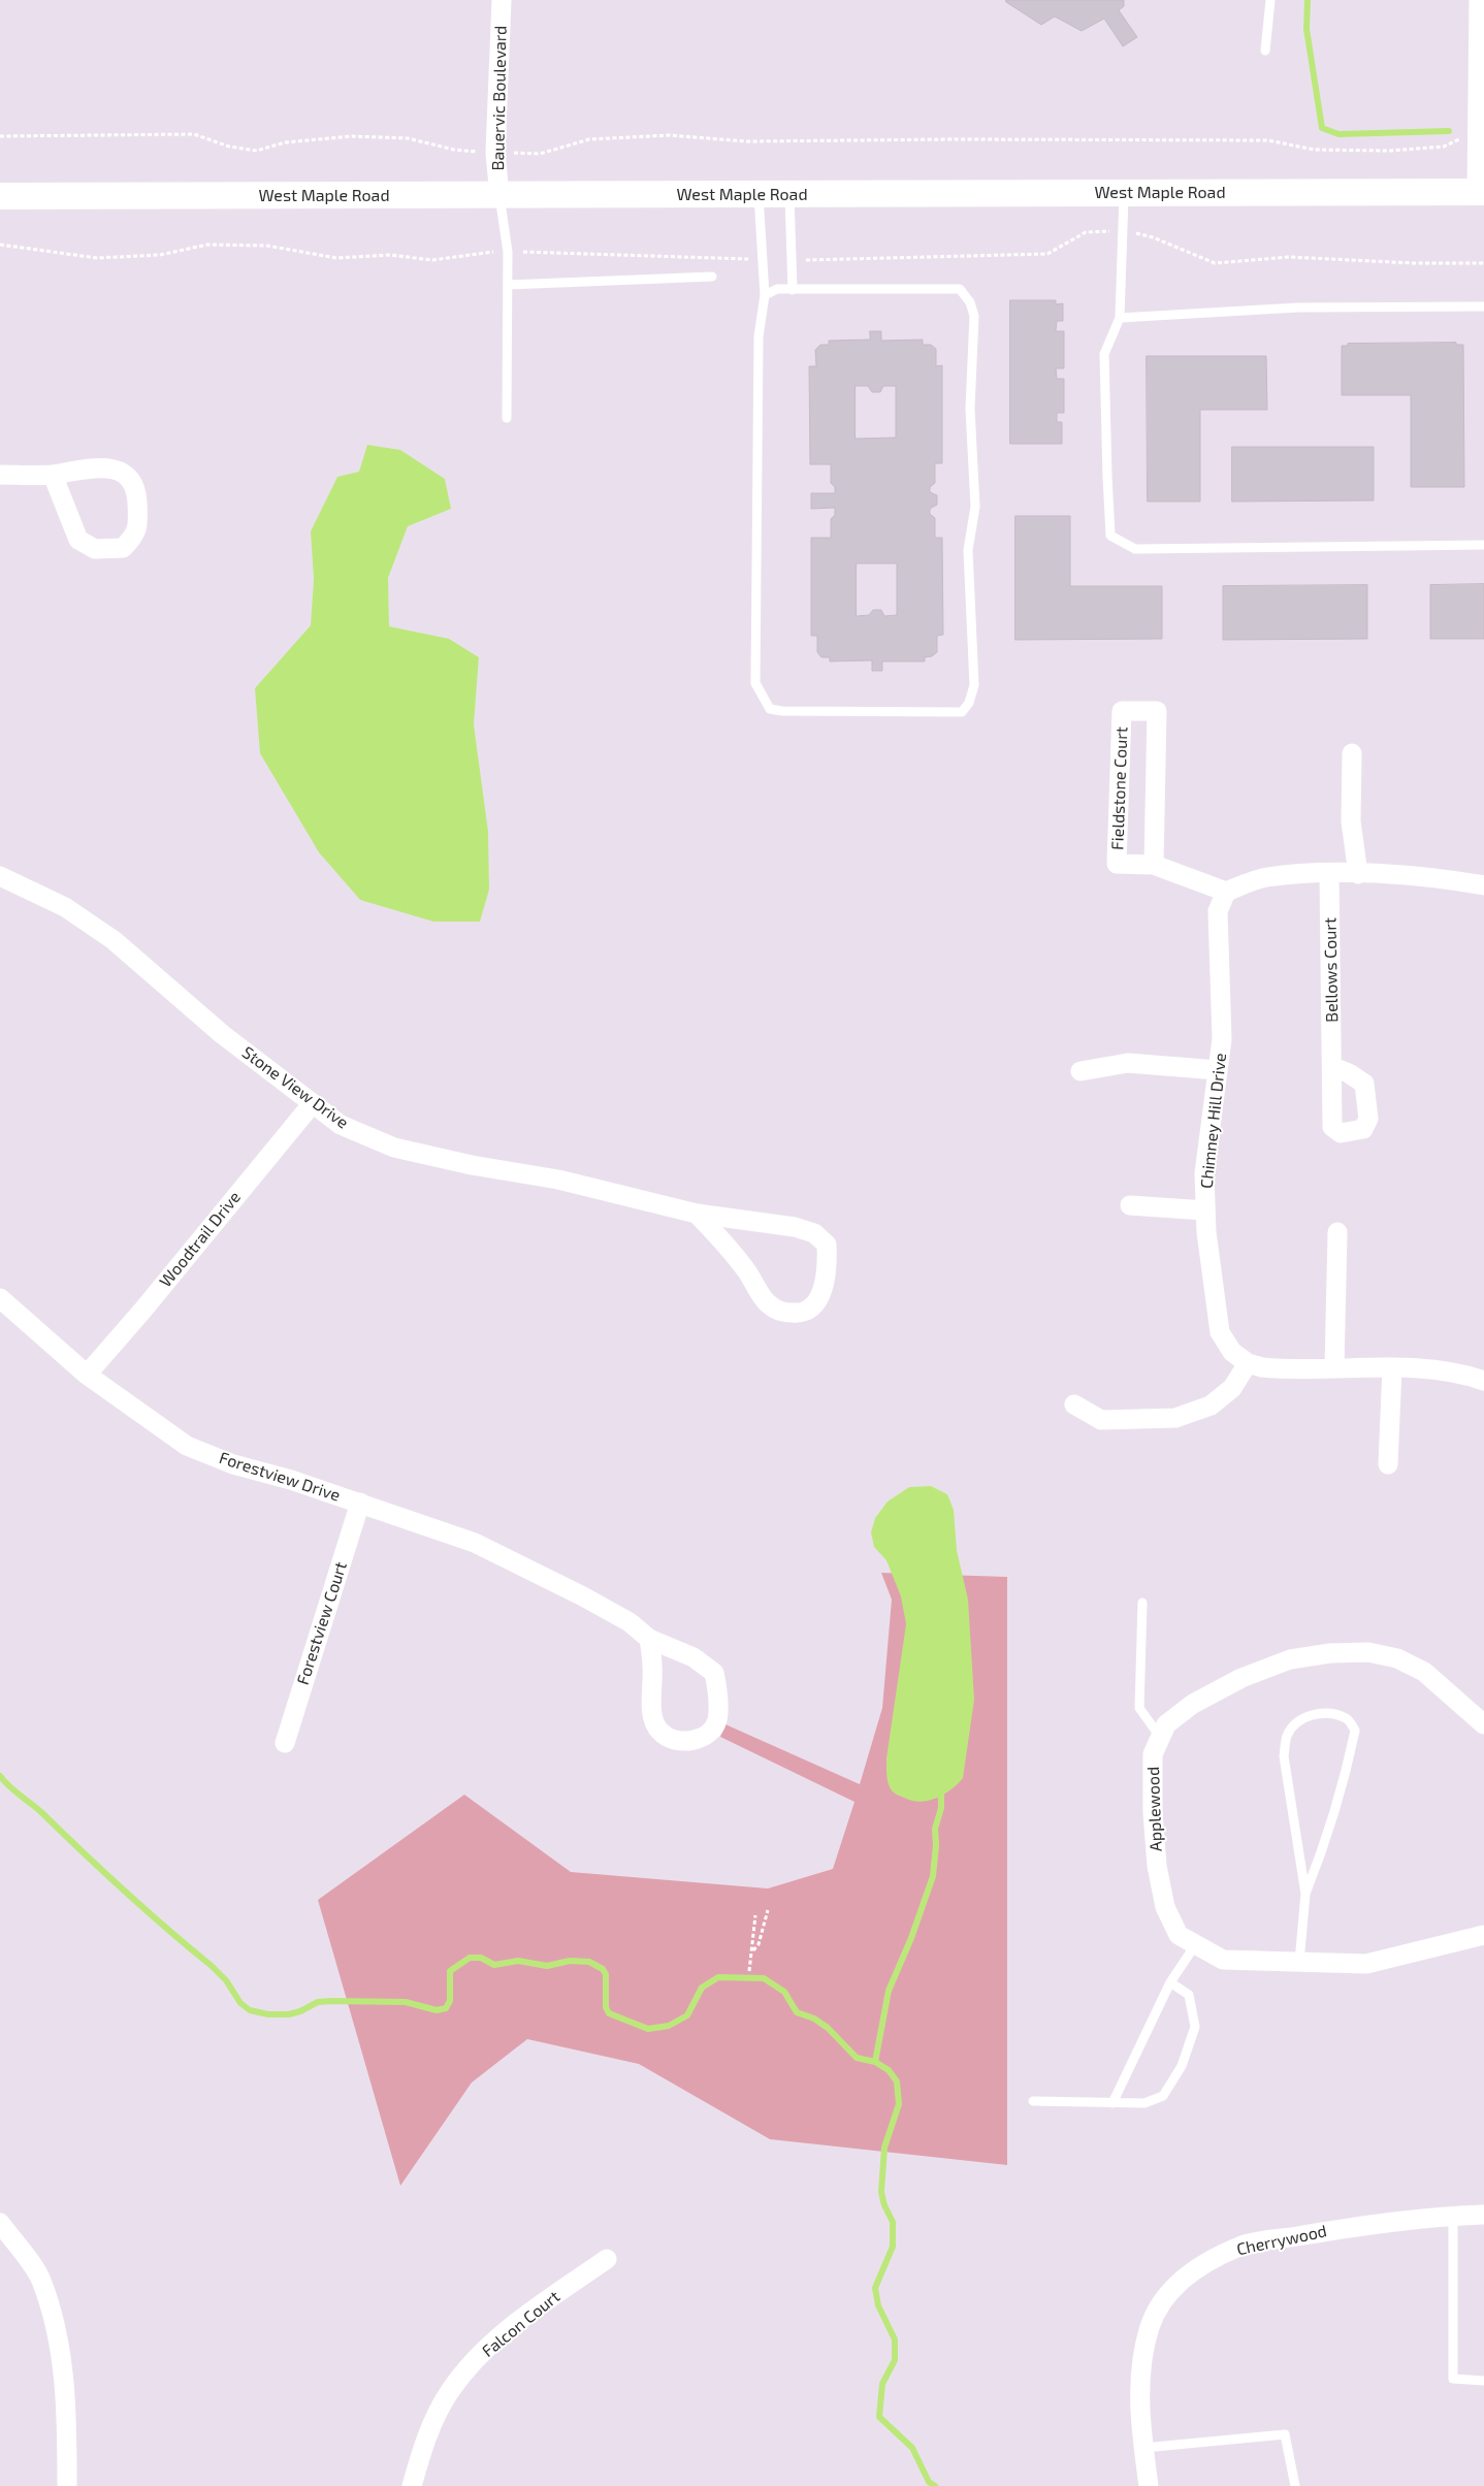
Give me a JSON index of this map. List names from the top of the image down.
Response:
{
  "streets": {
    "main road": ["West Maple Road"],
    "street": [
      "Bauervic Boulevard",
      "Fieldstone Court",
      "Bellows Court",
      "Stone View Drive",
      "Chimney Hill Drive",
      "Woodtrail Drive",
      "Forestview Drive",
      "Forestview Court",
      "Applewood",
      "Cherrywood",
      "Falcon Court"
    ]
  },
  "crossings": [
    ["Bauervic Boulevard", "West Maple Road"],
    ["Fieldstone Court", "Chimney Hill Drive"],
    ["Stone View Drive", "Woodtrail Drive"],
    ["Woodtrail Drive", "Forestview Drive"],
    ["Forestview Drive", "Forestview Court"]
  ]
}
